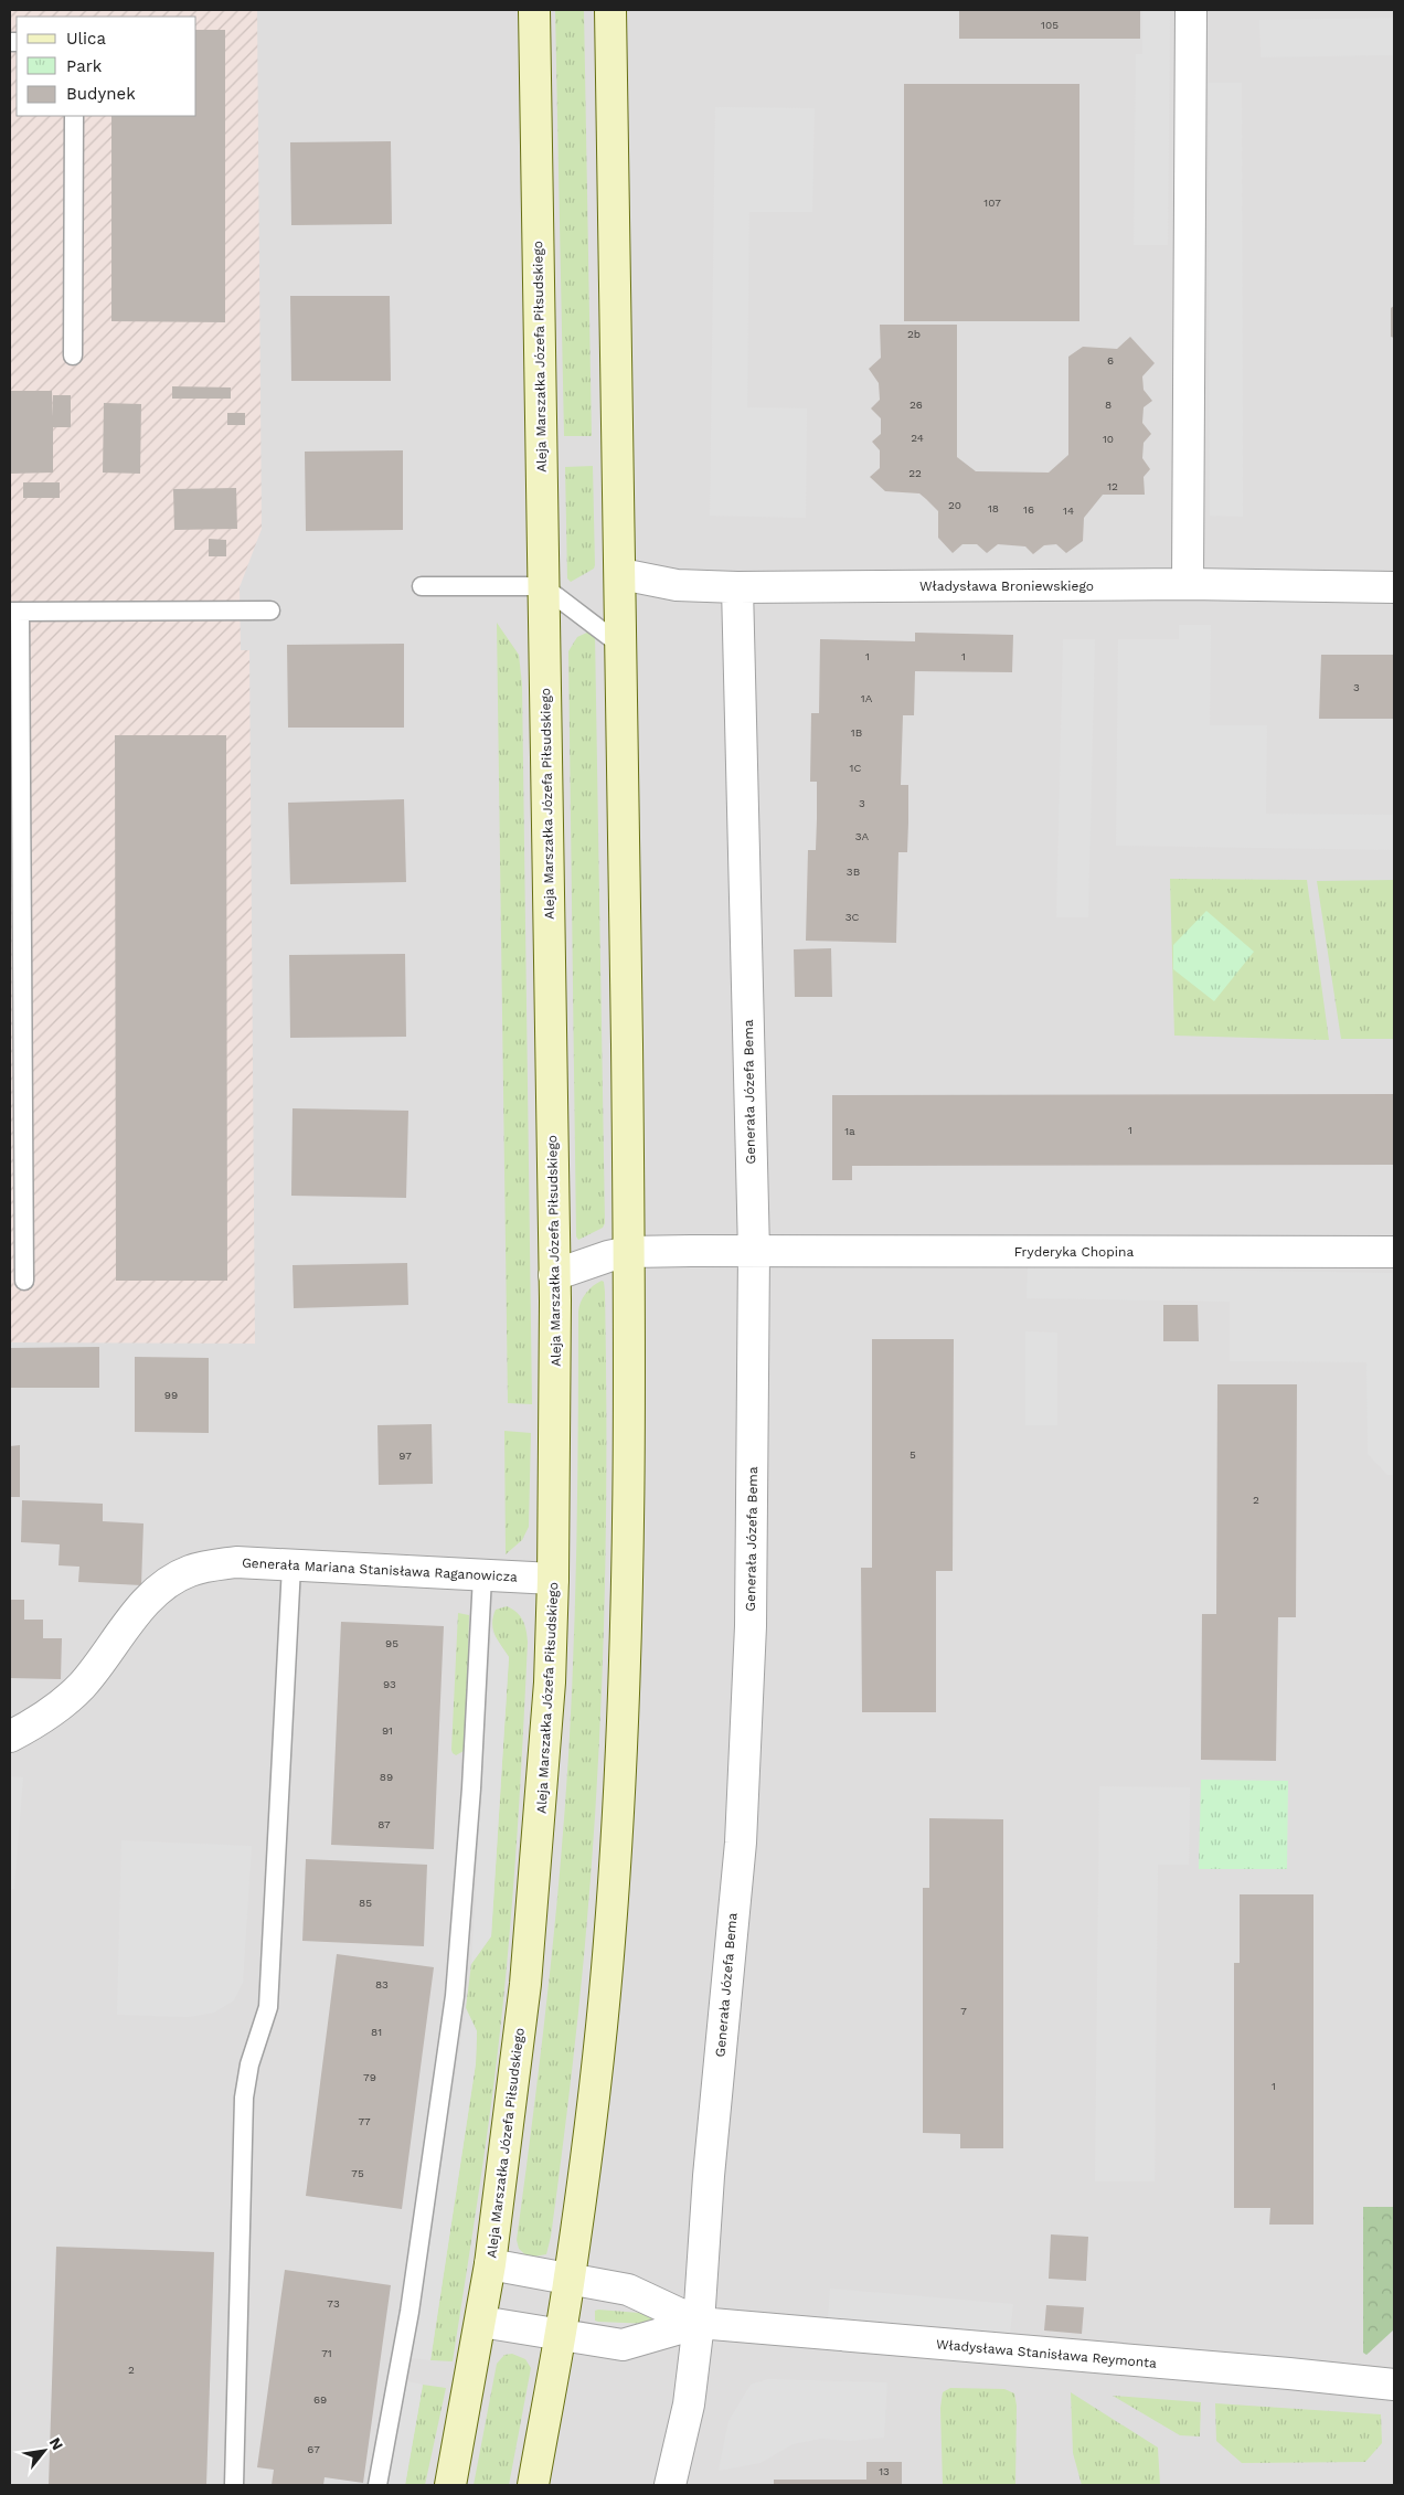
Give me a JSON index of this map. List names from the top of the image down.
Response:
{
  "streets": {
    "street": [
      "Aleja Marszałka Józefa Piłsudskiego",
      "Władysława Broniewskiego",
      "Generała Józefa Bema",
      "Fryderyka Chopina",
      "Generała Mariana Stanisława Raganowicza",
      "Władysława Stanisława Reymonta"
    ]
  },
  "crossings": [
    ["Aleja Marszałka Józefa Piłsudskiego", "Fryderyka Chopina"],
    ["Aleja Marszałka Józefa Piłsudskiego", "Generała Mariana Stanisława Raganowicza"],
    ["Aleja Marszałka Józefa Piłsudskiego", "Władysława Stanisława Reymonta"],
    ["Władysława Broniewskiego", "Generała Józefa Bema"],
    ["Generała Józefa Bema", "Fryderyka Chopina"],
    ["Generała Józefa Bema", "Władysława Stanisława Reymonta"]
  ],
  "house_numbers": [
    "105",
    "107",
    "2b",
    "6",
    "26",
    "8",
    "24",
    "10",
    "22",
    "12",
    "20",
    "18",
    "16",
    "14",
    "1",
    "1",
    "3",
    "1A",
    "1B",
    "1C",
    "3",
    "3A",
    "3B",
    "3C",
    "1",
    "1a",
    "99",
    "5",
    "97",
    "2",
    "95",
    "93",
    "91",
    "89",
    "87",
    "85",
    "83",
    "7",
    "81",
    "79",
    "1",
    "77",
    "75",
    "73",
    "71",
    "2",
    "69",
    "67",
    "13"
  ],
  "legend": ["Ulica", "Park", "Budynek"],
  "north": "top right"
}
